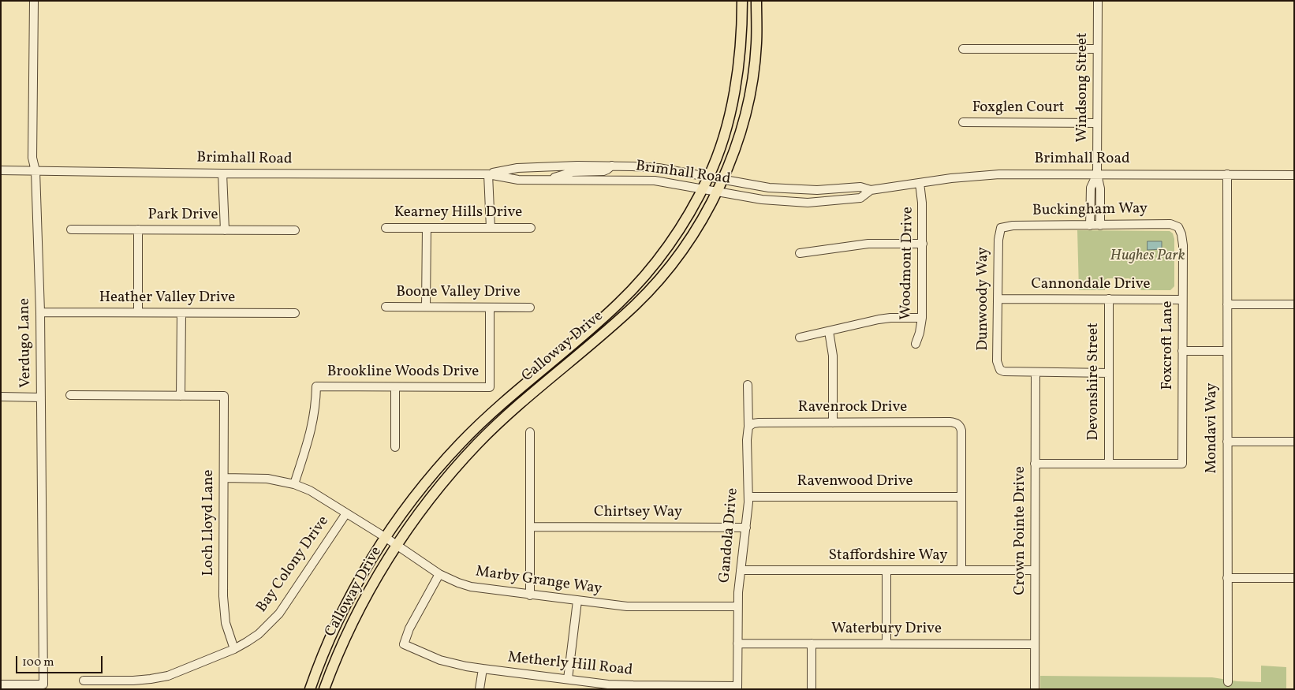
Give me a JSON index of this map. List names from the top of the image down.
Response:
{
  "streets": {
    "main road": ["Calloway Drive"],
    "street": [
      "Windsong Street",
      "Foxglen Court",
      "Brimhall Road",
      "Buckingham Way",
      "Kearney Hills Drive",
      "Park Drive",
      "Woodmont Drive",
      "Cannondale Drive",
      "Boone Valley Drive",
      "Heather Valley Drive",
      "Dunwoody Way",
      "Verdugo Lane",
      "Foxcroft Lane",
      "Brookline Woods Drive",
      "Devonshire Street",
      "Ravenrock Drive",
      "Mondavi Way",
      "Ravenwood Drive",
      "Chirtsey Way",
      "Loch Lloyd Lane",
      "Crown Pointe Drive",
      "Gandola Drive",
      "Staffordshire Way",
      "Bay Colony Drive",
      "Marby Grange Way",
      "Waterbury Drive",
      "Metherly Hill Road"
    ]
  },
  "crossings": [
    ["Windsong Street", "Foxglen Court"],
    ["Windsong Street", "Brimhall Road"],
    ["Windsong Street", "Buckingham Way"],
    ["Brimhall Road", "Woodmont Drive"],
    ["Brimhall Road", "Verdugo Lane"],
    ["Brimhall Road", "Calloway Drive"],
    ["Brimhall Road", "Mondavi Way"],
    ["Buckingham Way", "Dunwoody Way"],
    ["Buckingham Way", "Foxcroft Lane"],
    ["Cannondale Drive", "Dunwoody Way"],
    ["Cannondale Drive", "Foxcroft Lane"],
    ["Cannondale Drive", "Devonshire Street"],
    ["Boone Valley Drive", "Brookline Woods Drive"],
    ["Heather Valley Drive", "Verdugo Lane"],
    ["Dunwoody Way", "Crown Pointe Drive"],
    ["Foxcroft Lane", "Devonshire Street"],
    ["Calloway Drive", "Marby Grange Way"],
    ["Brookline Woods Drive", "Marby Grange Way"],
    ["Ravenrock Drive", "Ravenwood Drive"],
    ["Ravenrock Drive", "Gandola Drive"],
    ["Ravenwood Drive", "Gandola Drive"],
    ["Chirtsey Way", "Gandola Drive"],
    ["Loch Lloyd Lane", "Bay Colony Drive"],
    ["Loch Lloyd Lane", "Marby Grange Way"],
    ["Crown Pointe Drive", "Staffordshire Way"],
    ["Crown Pointe Drive", "Waterbury Drive"],
    ["Gandola Drive", "Staffordshire Way"],
    ["Gandola Drive", "Marby Grange Way"],
    ["Gandola Drive", "Waterbury Drive"],
    ["Gandola Drive", "Metherly Hill Road"],
    ["Bay Colony Drive", "Marby Grange Way"],
    ["Marby Grange Way", "Metherly Hill Road"]
  ],
  "parks": ["Hughes Park"],
  "scale_bar": "100 m"
}
